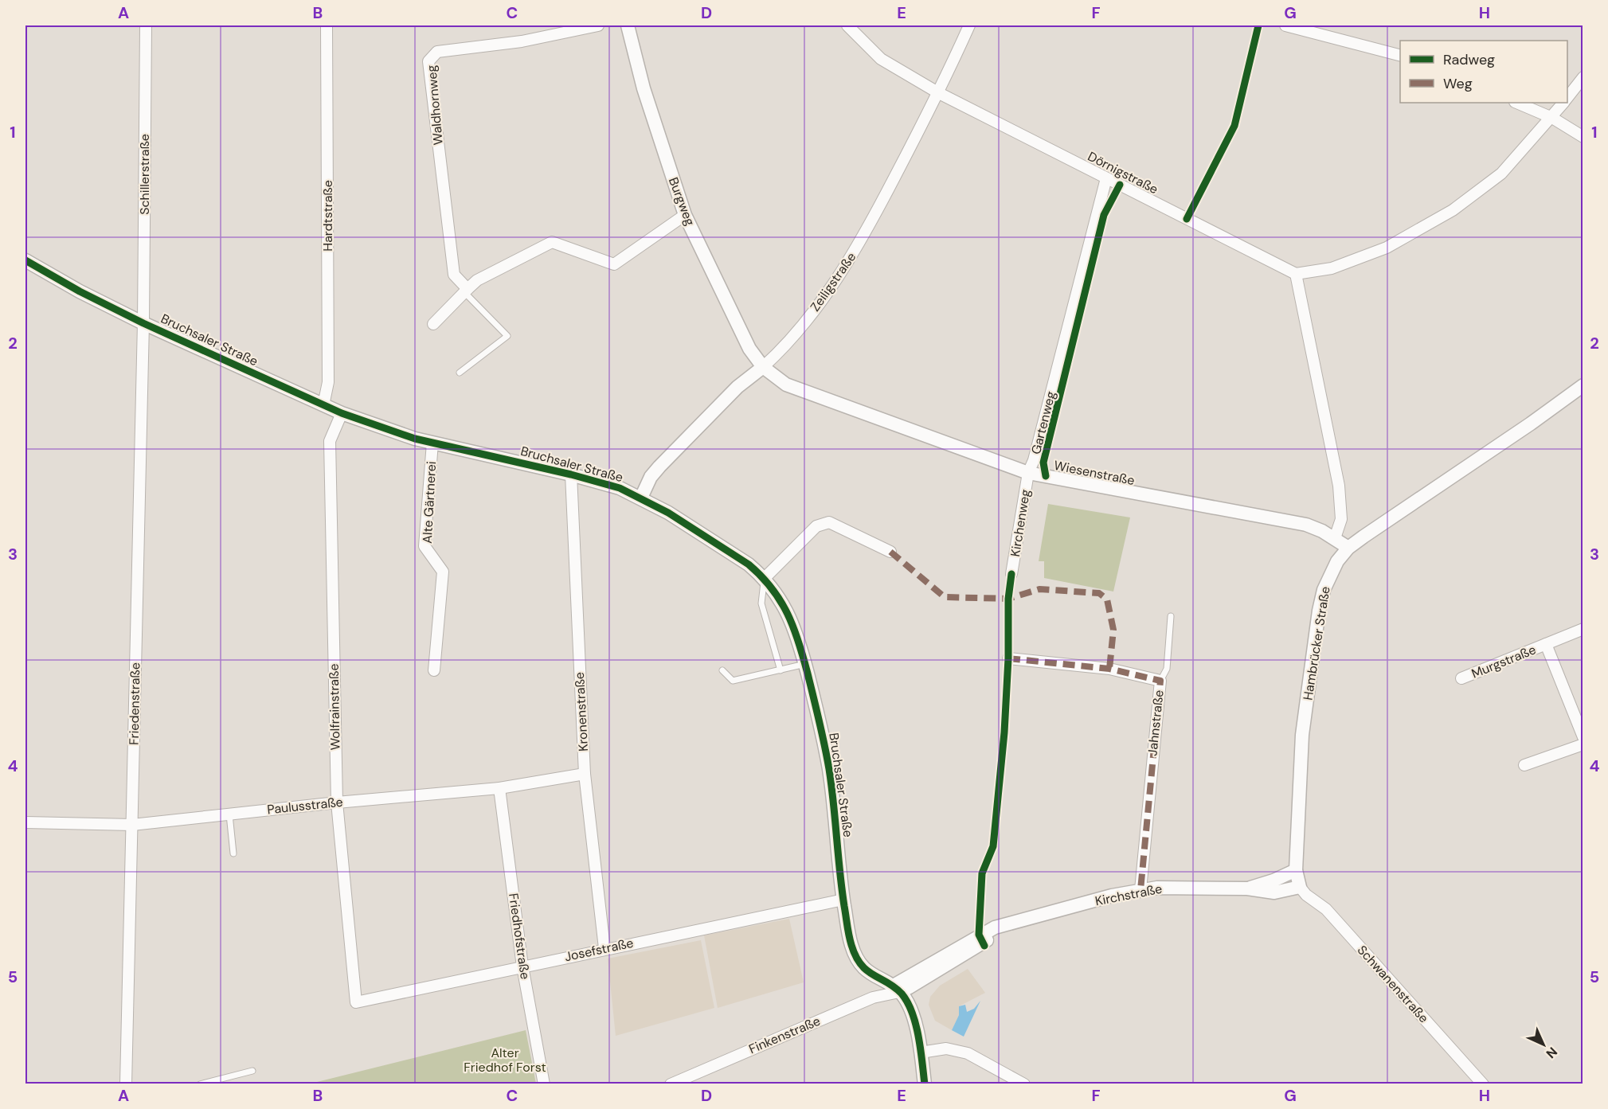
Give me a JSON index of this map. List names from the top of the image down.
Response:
{
  "streets": {
    "street": [
      "Waldhornweg",
      "Dörnigstraße",
      "Schillerstraße",
      "Burgweg",
      "Hardtstraße",
      "Zeiligstraße",
      "Bruchsaler Straße",
      "Gartenweg",
      "Wiesenstraße",
      "Alte Gärtnerei",
      "Kirchenweg",
      "Hambrücker Straße",
      "Murgstraße",
      "Friedenstraße",
      "Wolfrainstraße",
      "Kronenstraße",
      "Jahnstraße",
      "Paulusstraße",
      "Kirchstraße",
      "Friedhofstraße",
      "Josefstraße",
      "Schwanenstraße",
      "Finkenstraße"
    ]
  },
  "crossings": [
    ["Dörnigstraße", "Zeiligstraße"],
    ["Dörnigstraße", "Gartenweg"],
    ["Schillerstraße", "Bruchsaler Straße"],
    ["Schillerstraße", "Friedenstraße"],
    ["Burgweg", "Zeiligstraße"],
    ["Burgweg", "Wiesenstraße"],
    ["Hardtstraße", "Bruchsaler Straße"],
    ["Zeiligstraße", "Bruchsaler Straße"],
    ["Zeiligstraße", "Wiesenstraße"],
    ["Bruchsaler Straße", "Alte Gärtnerei"],
    ["Bruchsaler Straße", "Friedenstraße"],
    ["Bruchsaler Straße", "Wolfrainstraße"],
    ["Bruchsaler Straße", "Kronenstraße"],
    ["Bruchsaler Straße", "Kirchstraße"],
    ["Bruchsaler Straße", "Josefstraße"],
    ["Bruchsaler Straße", "Finkenstraße"],
    ["Gartenweg", "Wiesenstraße"],
    ["Gartenweg", "Kirchenweg"],
    ["Wiesenstraße", "Kirchenweg"],
    ["Wiesenstraße", "Hambrücker Straße"],
    ["Hambrücker Straße", "Kirchstraße"],
    ["Hambrücker Straße", "Schwanenstraße"],
    ["Friedenstraße", "Paulusstraße"],
    ["Wolfrainstraße", "Paulusstraße"],
    ["Wolfrainstraße", "Josefstraße"],
    ["Kronenstraße", "Paulusstraße"],
    ["Kronenstraße", "Josefstraße"],
    ["Jahnstraße", "Kirchstraße"],
    ["Paulusstraße", "Friedhofstraße"],
    ["Kirchstraße", "Schwanenstraße"],
    ["Kirchstraße", "Finkenstraße"],
    ["Friedhofstraße", "Josefstraße"]
  ],
  "parks": ["Alter Friedhof Forst"],
  "legend": ["Radweg", "Weg"],
  "north": "bottom right",
  "grid": {
    "columns": [
      "A",
      "B",
      "C",
      "D",
      "E",
      "F",
      "G",
      "H"
    ],
    "rows": [
      "1",
      "2",
      "3",
      "4",
      "5"
    ]
  }
}
